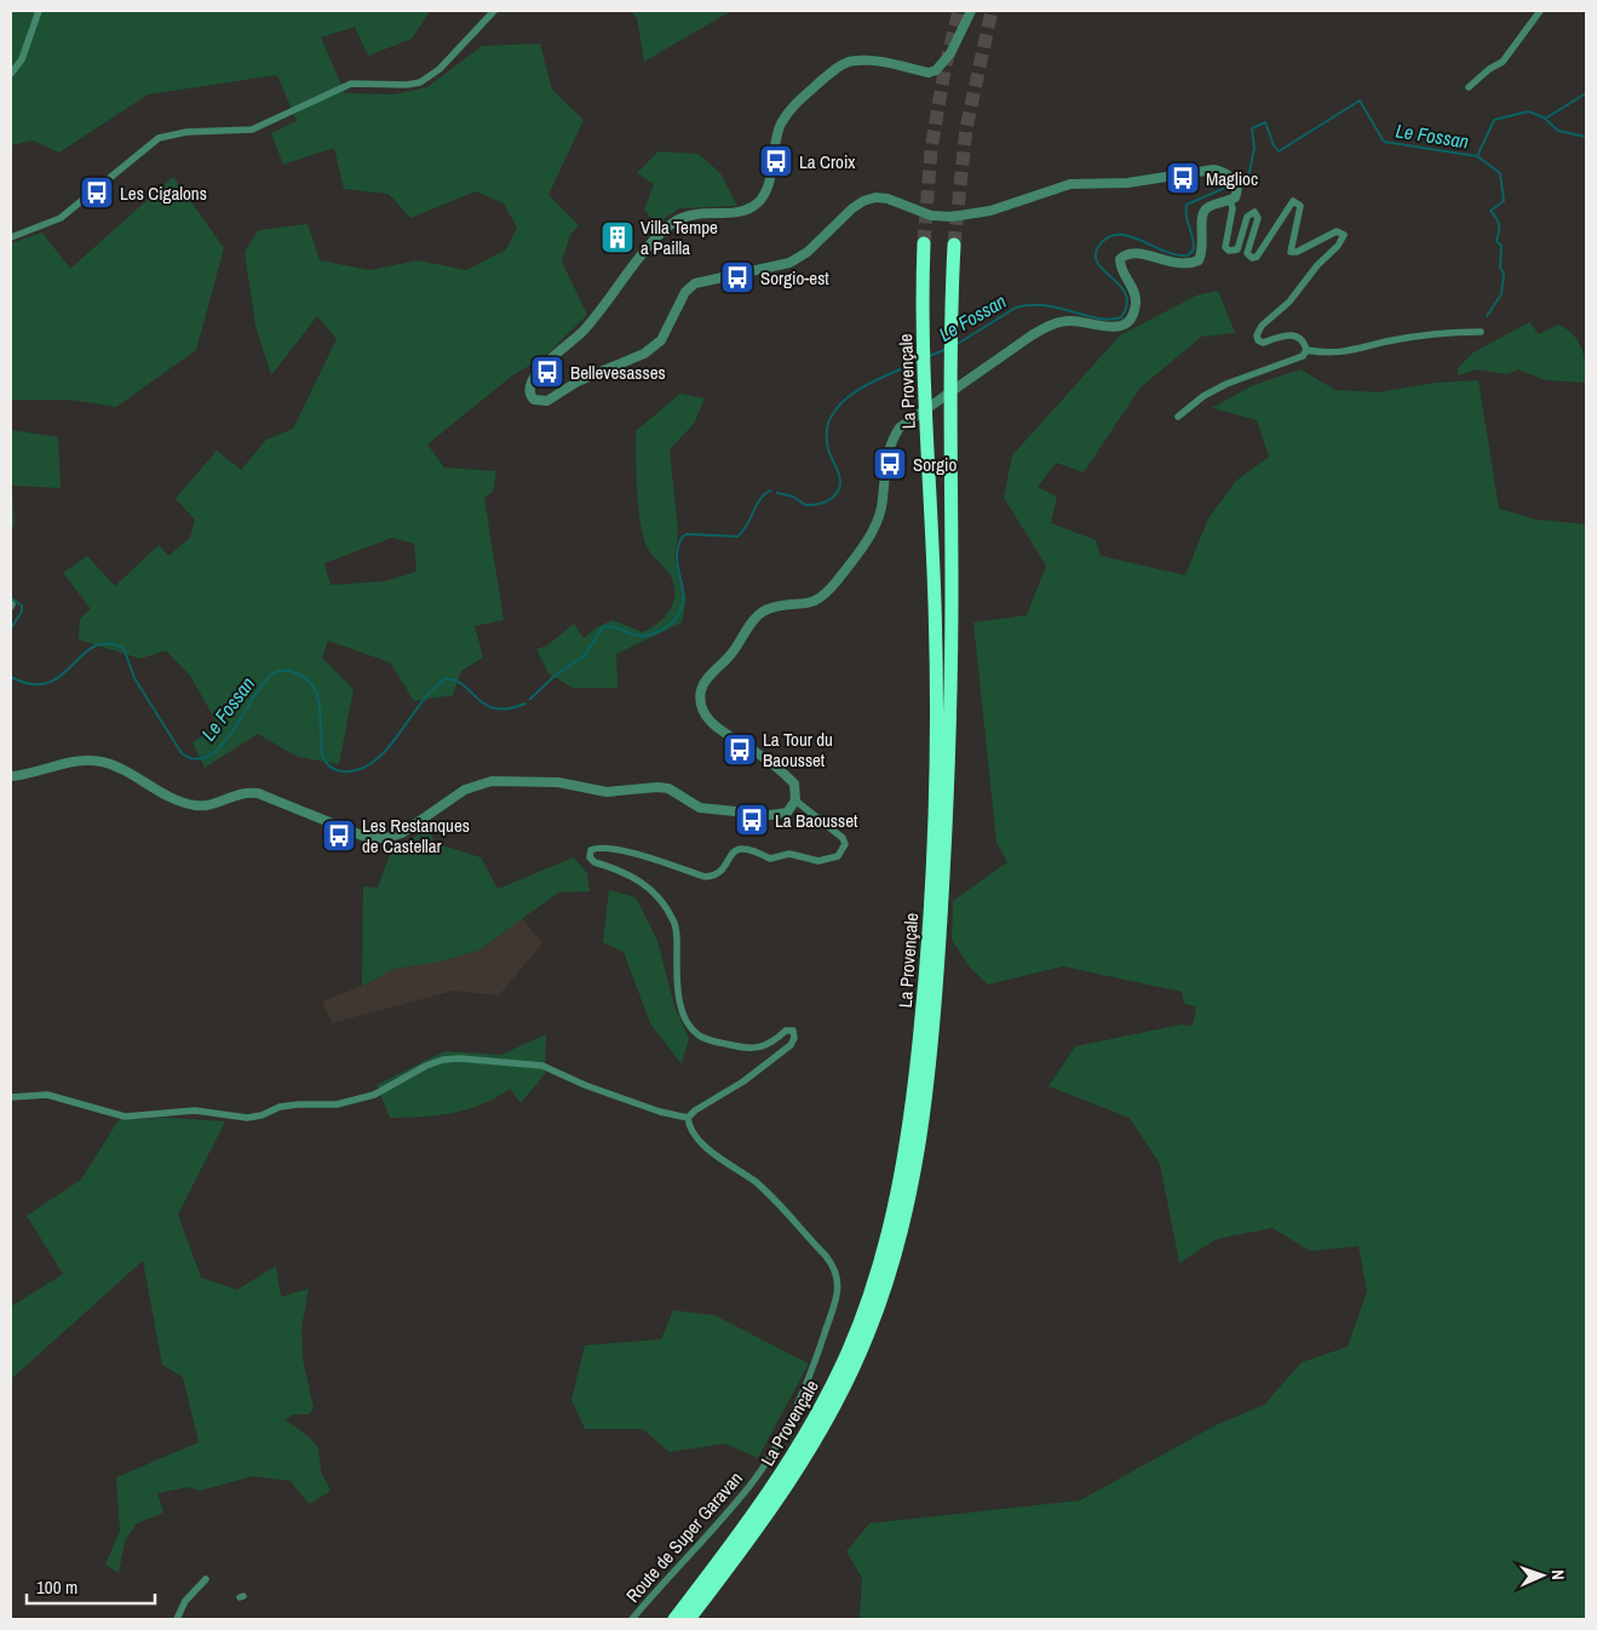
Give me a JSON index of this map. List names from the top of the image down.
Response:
{
  "streets": {
    "highway": ["La Provençale"],
    "street": ["Route de Super Garavan"]
  },
  "water": ["Le Fossan"],
  "places": {
    "bus stop": [
      "La Croix",
      "Maglioc",
      "Les Cigalons",
      "Sorgio-est",
      "Bellevesasses",
      "Sorgio",
      "La Tour du Baousset",
      "La Baousset",
      "Les Restanques de Castellar"
    ],
    "building": ["Villa Tempe a Pailla"]
  },
  "scale_bar": "100 m",
  "north": "right"
}
